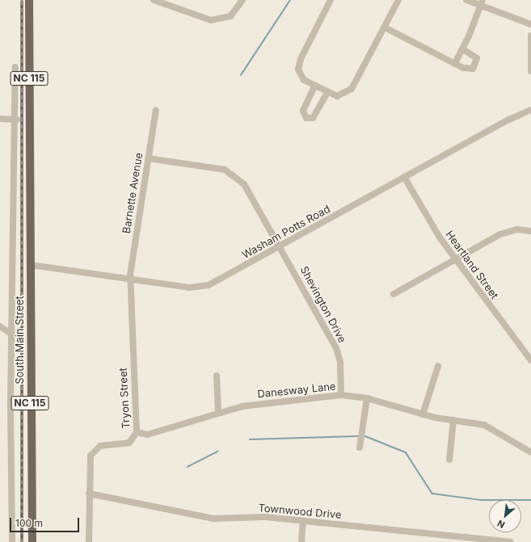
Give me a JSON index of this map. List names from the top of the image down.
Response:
{
  "streets": {
    "main road": ["NC 115", "South Main Street"],
    "street": [
      "Barnette Avenue",
      "Washam Potts Road",
      "Heartland Street",
      "Shevington Drive",
      "Danesway Lane",
      "Tryon Street",
      "Townwood Drive"
    ]
  },
  "crossings": [
    ["Barnette Avenue", "Washam Potts Road"],
    ["Barnette Avenue", "Shevington Drive"],
    ["Barnette Avenue", "Tryon Street"],
    ["Washam Potts Road", "Heartland Street"],
    ["Washam Potts Road", "Shevington Drive"],
    ["Washam Potts Road", "South Main Street"],
    ["Washam Potts Road", "Tryon Street"],
    ["Shevington Drive", "Danesway Lane"],
    ["Danesway Lane", "Tryon Street"],
    ["Tryon Street", "Townwood Drive"]
  ],
  "scale_bar": "100 m",
  "north": "bottom left"
}
